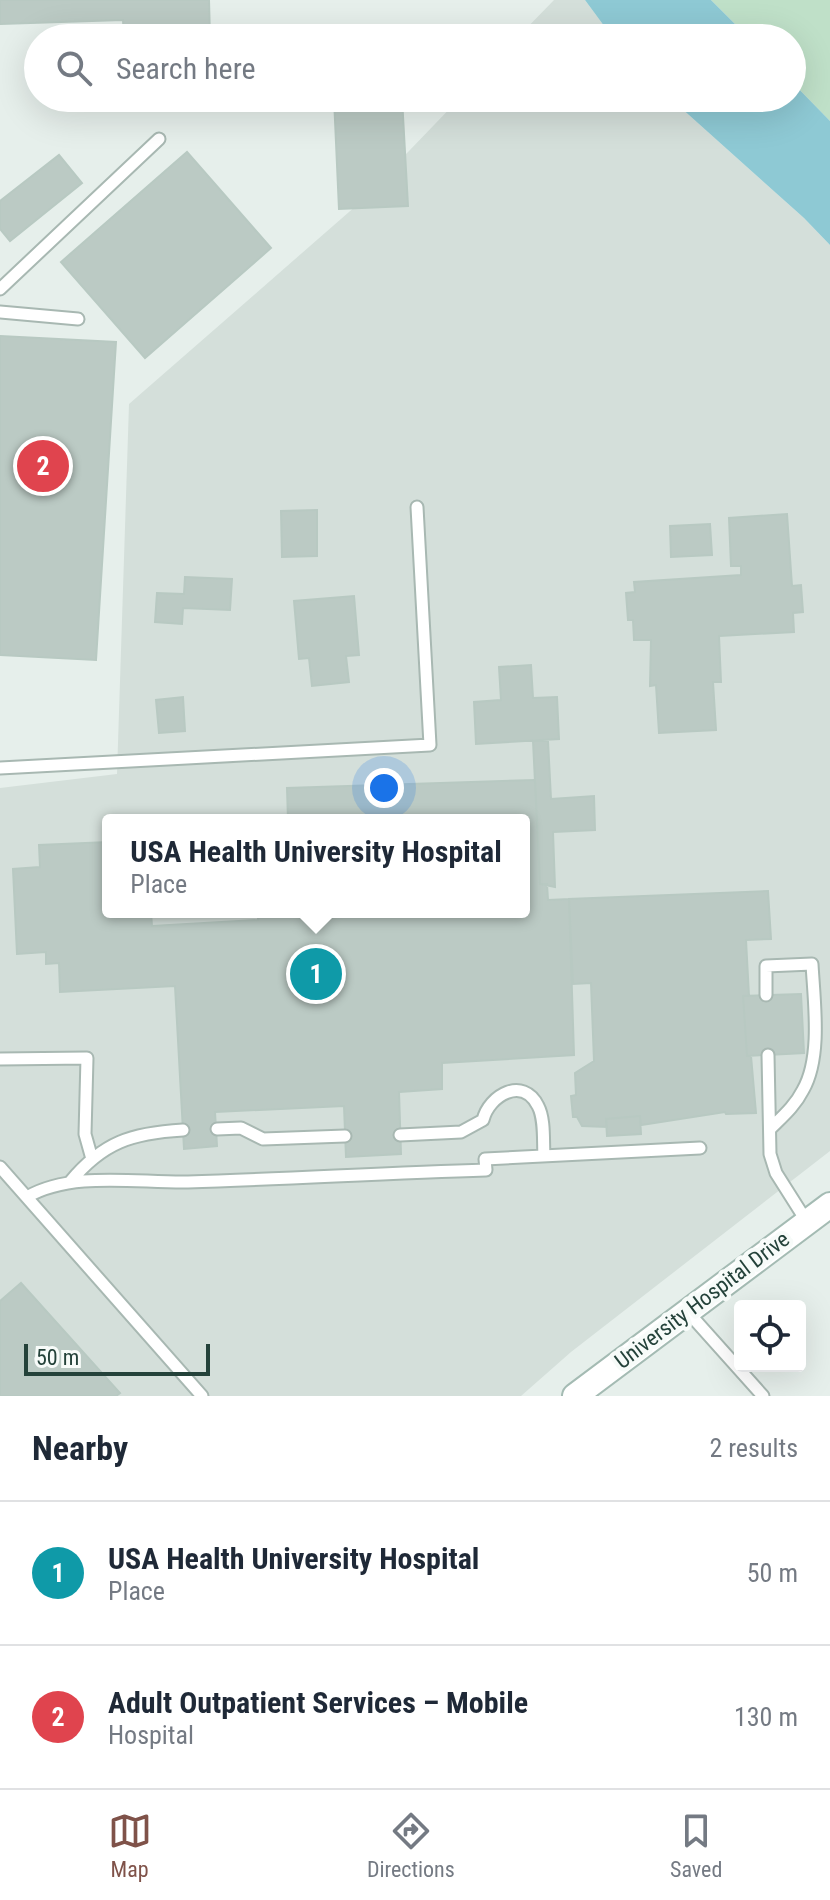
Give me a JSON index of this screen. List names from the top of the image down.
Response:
{
  "streets": {
    "street": ["University Hospital Drive"]
  },
  "scale_bar": "50 m",
  "page": {
    "search": "Search here",
    "pins": ["2", "1"],
    "popup": ["USA Health University Hospital", "Place"],
    "scale": "50 m",
    "heading": ["Nearby", "2 results"],
    "list": [
      {
        "mark": "1",
        "name": "USA Health University Hospital",
        "note": "Place",
        "value": "50 m"
      },
      {
        "mark": "2",
        "name": "Adult Outpatient Services – Mobile",
        "note": "Hospital",
        "value": "130 m"
      }
    ],
    "nav": ["Map", "Directions", "Saved"]
  }
}
